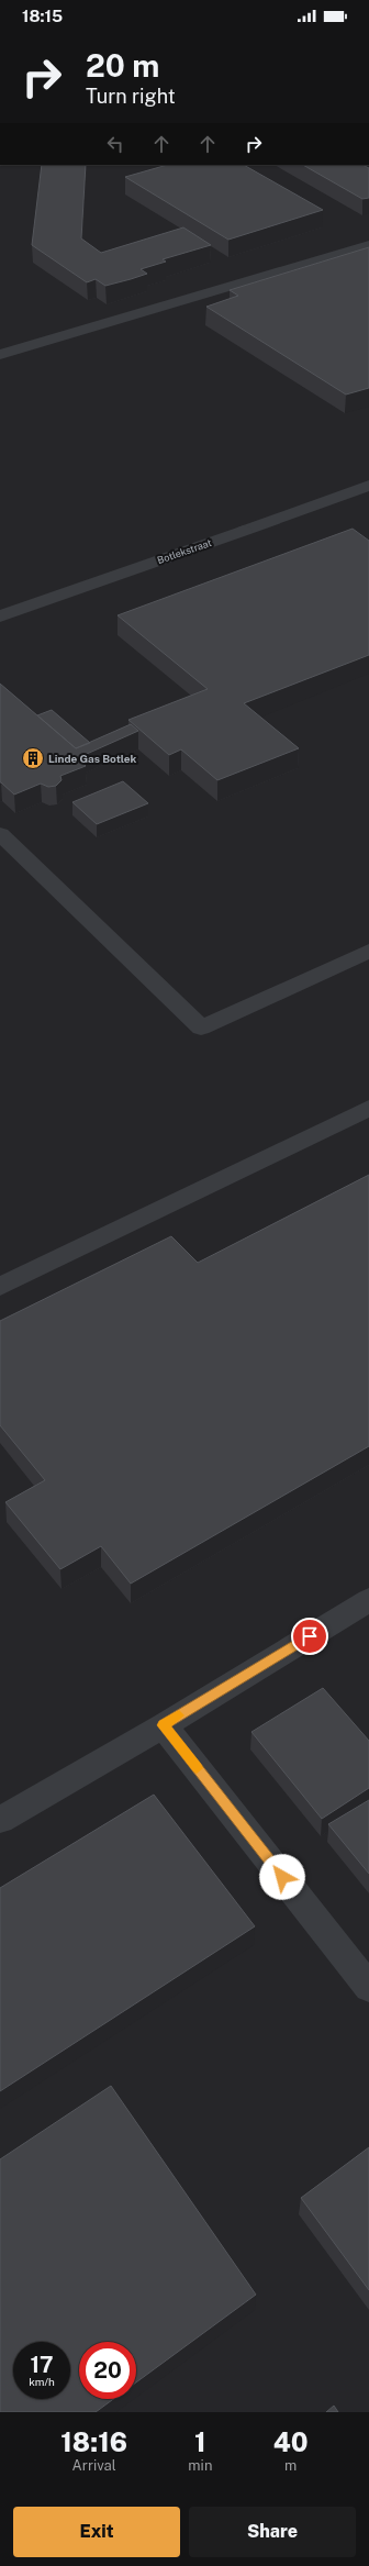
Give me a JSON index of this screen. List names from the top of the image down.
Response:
{
  "streets": {
    "street": ["Botlekstraat"]
  },
  "places": {
    "building": ["Linde Gas Botlek"]
  },
  "page": {
    "status": "18:15",
    "turn": ["20 m", "Turn right"],
    "speed": "17 km/h",
    "limit": "20",
    "eta": [
      "18:16",
      "Arrival",
      "1",
      "min",
      "40",
      "m"
    ],
    "buttons": ["Exit", "Share"]
  }
}
